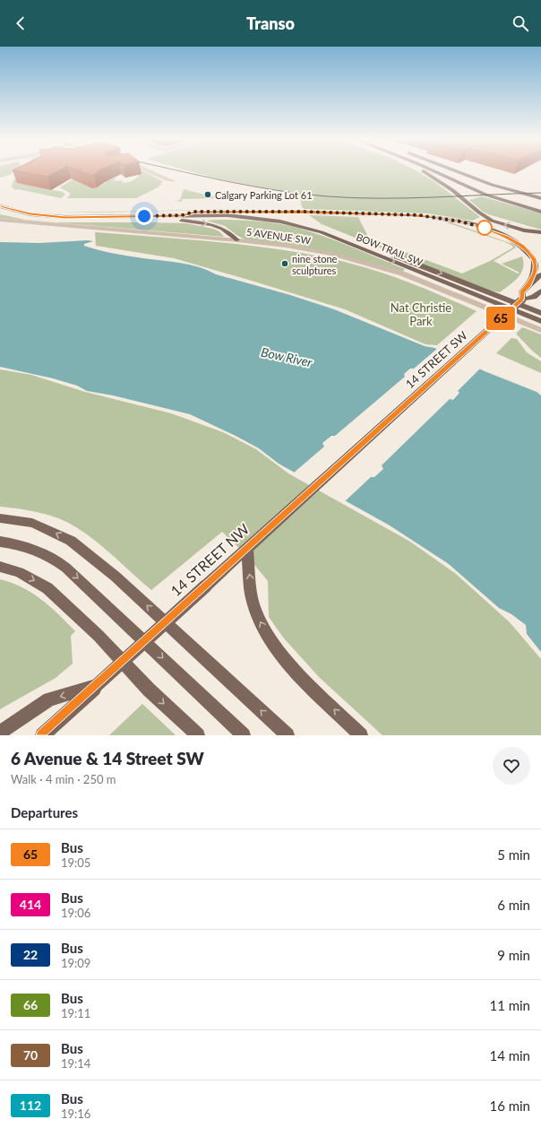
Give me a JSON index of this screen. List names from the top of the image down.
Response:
{
  "streets": {
    "main road": ["BOW TRAIL SW", "14 STREET SW", "14 STREET NW"],
    "street": ["5 AVENUE SW"]
  },
  "crossings": [
    ["14 STREET SW", "14 STREET NW"]
  ],
  "water": ["Bow River"],
  "parks": ["Nat Christie Park"],
  "places": ["Calgary Parking Lot 61", "nine stone sculptures"],
  "lines": ["bus line 65"],
  "page": {
    "header": "Transo",
    "on_map": "65",
    "heading": [
      ["6 Avenue & 14 Street SW", "Walk · 4 min · 250 m"],
      "Departures"
    ],
    "list": [
      {
        "mark": "65",
        "name": "Bus",
        "note": "19:05",
        "value": "5 min"
      },
      {
        "mark": "414",
        "name": "Bus",
        "note": "19:06",
        "value": "6 min"
      },
      {
        "mark": "22",
        "name": "Bus",
        "note": "19:09",
        "value": "9 min"
      },
      {
        "mark": "66",
        "name": "Bus",
        "note": "19:11",
        "value": "11 min"
      },
      {
        "mark": "70",
        "name": "Bus",
        "note": "19:14",
        "value": "14 min"
      },
      {
        "mark": "112",
        "name": "Bus",
        "note": "19:16",
        "value": "16 min"
      }
    ]
  }
}
